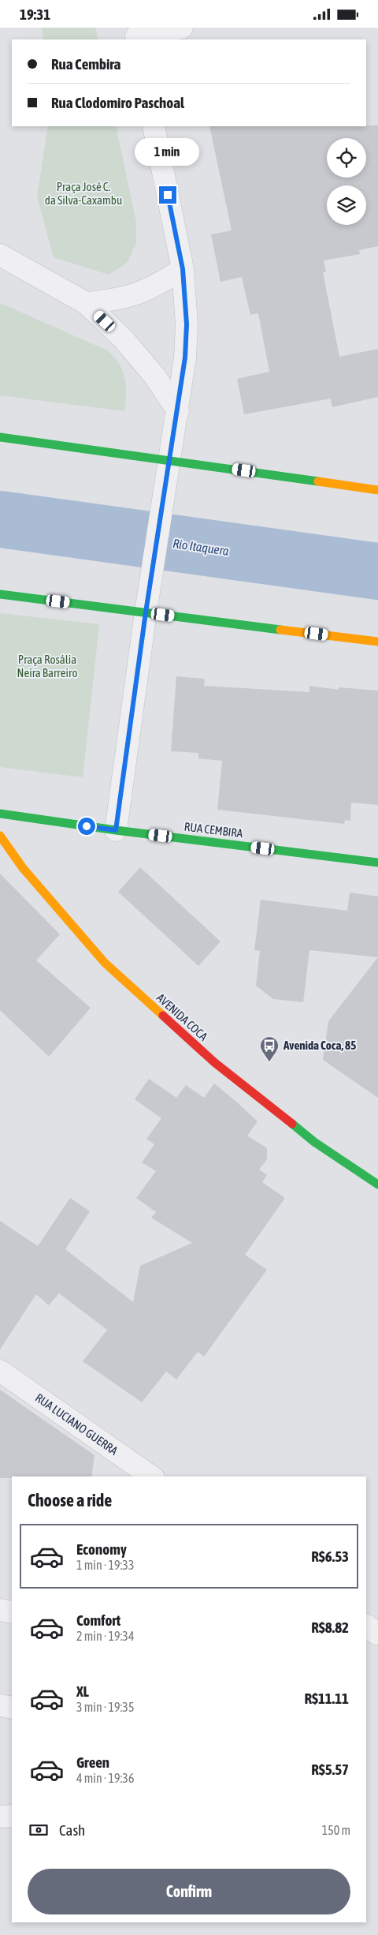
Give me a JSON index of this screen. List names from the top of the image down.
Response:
{
  "streets": {
    "street": ["RUA CEMBIRA", "AVENIDA COCA", "RUA LUCIANO GUERRA"]
  },
  "water": ["Rio Itaquera"],
  "parks": ["Praça José C. da Silva-Caxambu", "Praça Rosália Neira Barreiro"],
  "places": {
    "bus stop": ["Avenida Coca, 85"]
  },
  "page": {
    "status": "19:31",
    "banner": ["Rua Cembira", "Rua Clodomiro Paschoal"],
    "bubble": "1 min",
    "heading": "Choose a ride",
    "list": [
      {
        "name": "Economy",
        "note": "1 min · 19:33",
        "value": "R$6.53"
      },
      {
        "name": "Comfort",
        "note": "2 min · 19:34",
        "value": "R$8.82"
      },
      {
        "name": "XL",
        "note": "3 min · 19:35",
        "value": "R$11.11"
      },
      {
        "name": "Green",
        "note": "4 min · 19:36",
        "value": "R$5.57"
      }
    ],
    "pay": ["Cash", "150 m"],
    "buttons": "Confirm"
  }
}
